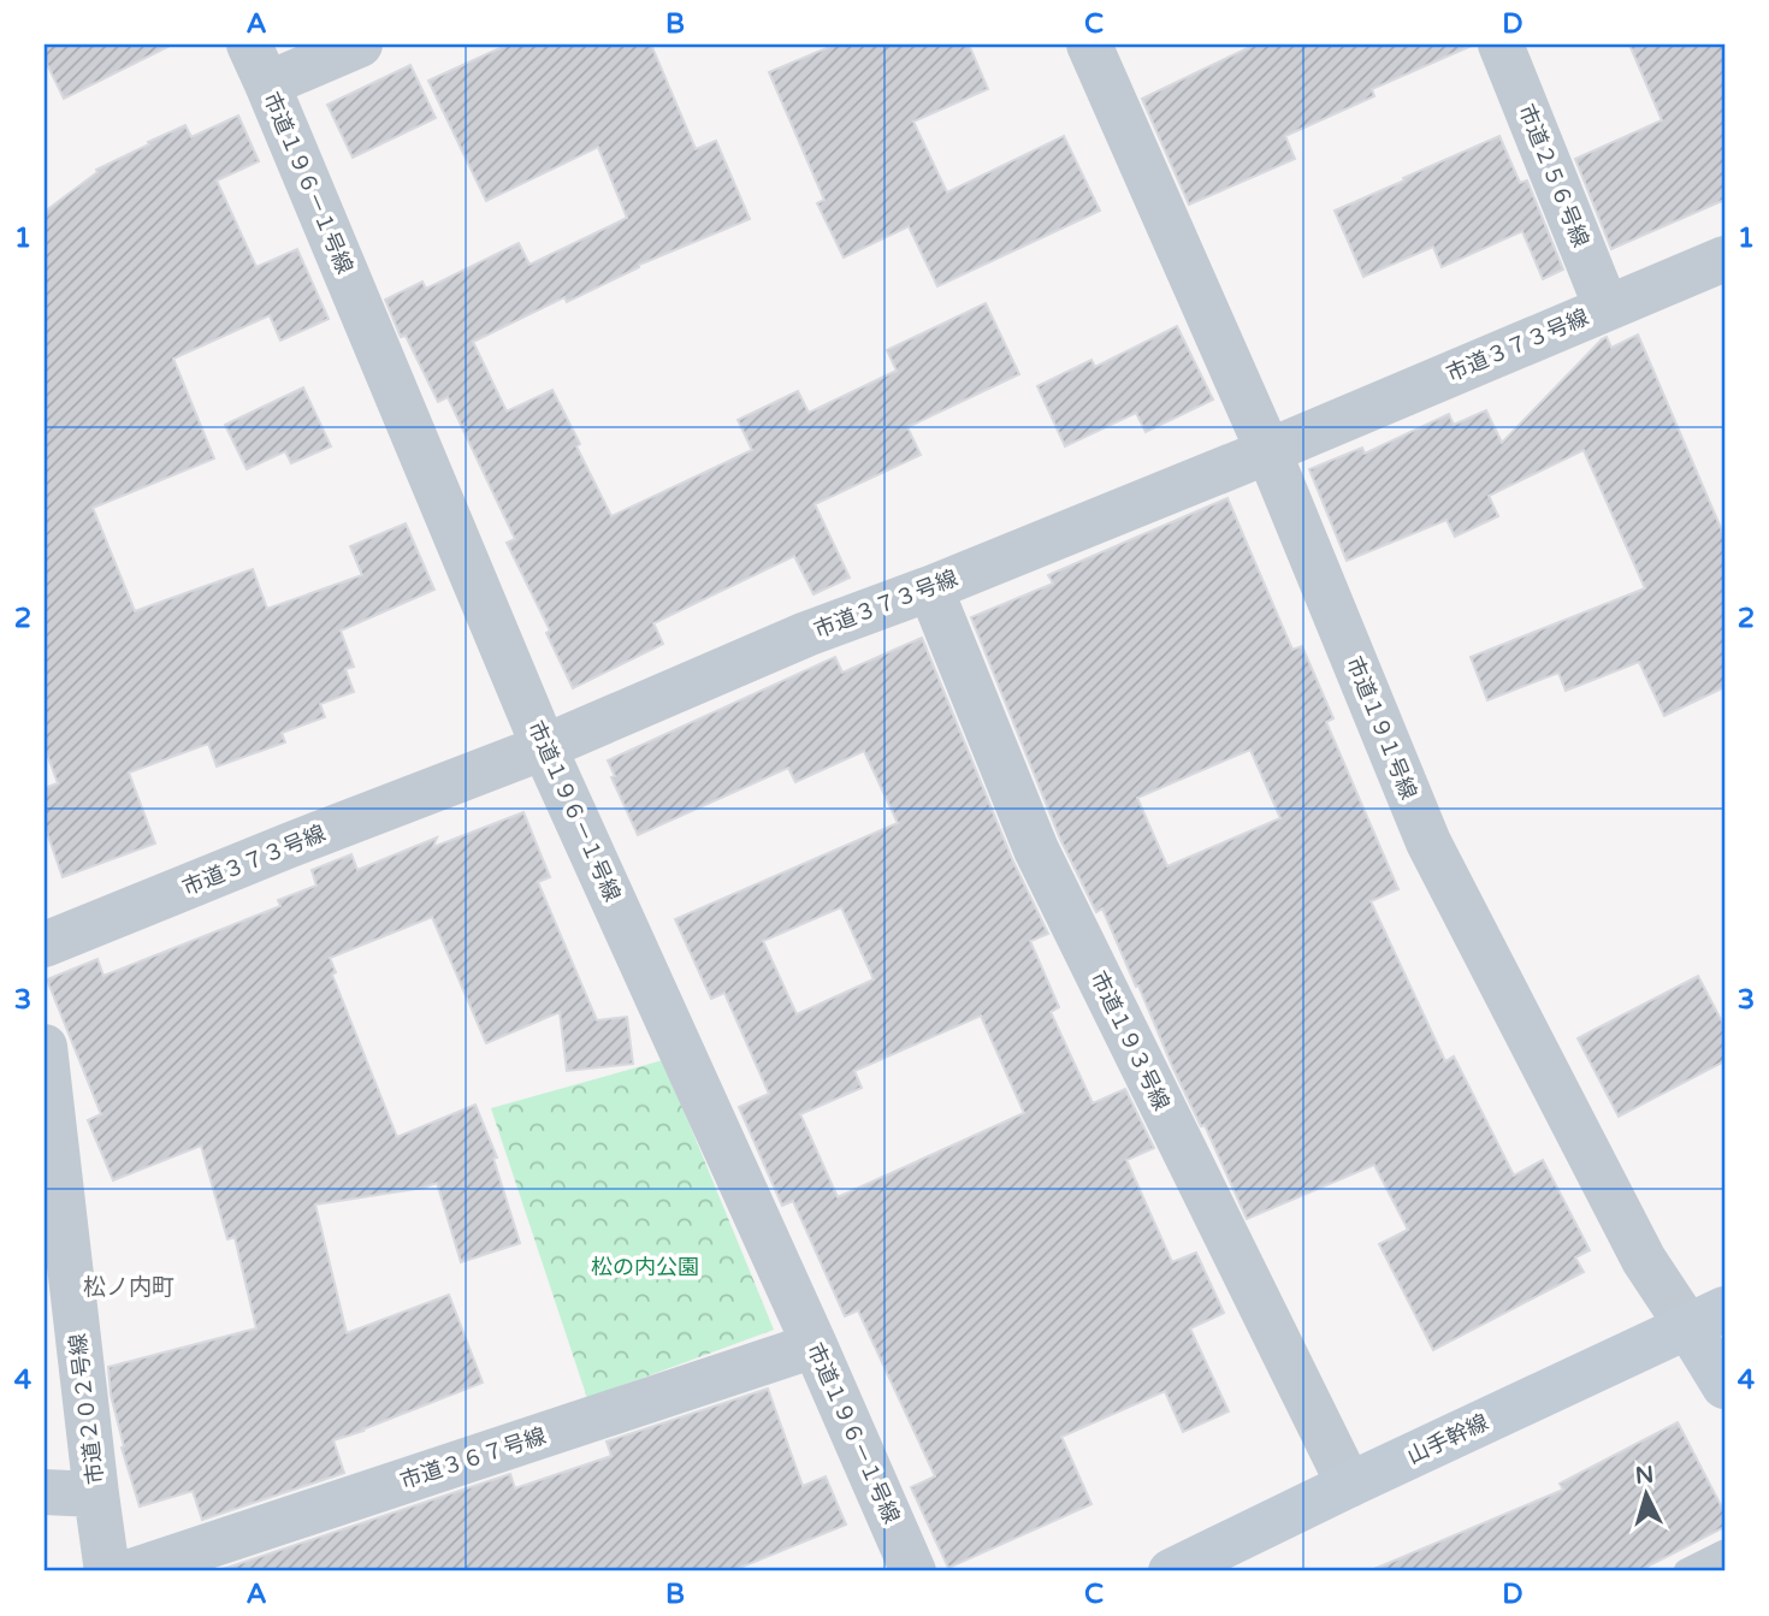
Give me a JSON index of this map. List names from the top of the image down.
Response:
{
  "streets": {
    "street": [
      "市道２５６号線",
      "市道１９６－１号線",
      "市道３７３号線",
      "市道１９１号線",
      "市道１９３号線",
      "市道２０２号線",
      "山手幹線",
      "市道３６７号線"
    ]
  },
  "crossings": [
    ["市道２５６号線", "市道３７３号線"],
    ["市道１９６－１号線", "市道３７３号線"],
    ["市道１９６－１号線", "市道３６７号線"],
    ["市道３７３号線", "市道１９１号線"],
    ["市道３７３号線", "市道１９３号線"],
    ["市道１９１号線", "山手幹線"],
    ["市道１９３号線", "山手幹線"]
  ],
  "districts": ["松ノ内町"],
  "parks": ["松の内公園"],
  "north": "top",
  "grid": {
    "columns": [
      "A",
      "B",
      "C",
      "D"
    ],
    "rows": [
      "1",
      "2",
      "3",
      "4"
    ]
  }
}
